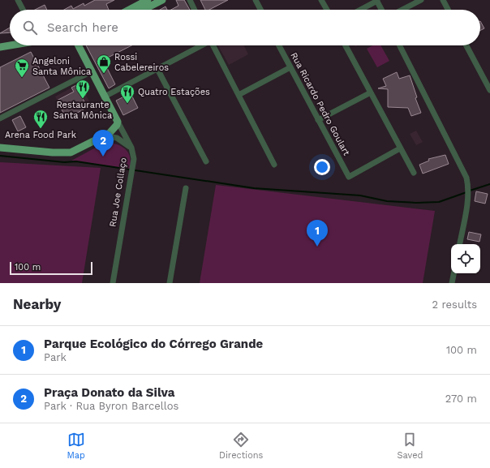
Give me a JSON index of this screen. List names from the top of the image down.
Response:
{
  "streets": {
    "main road": ["Rua Joe Collaço"],
    "street": ["Rua Ricardo Pedro Goulart"]
  },
  "places": {
    "shop": ["Rossi Cabelereiros"],
    "supermarket": ["Angeloni Santa Mônica"],
    "restaurant": ["Restaurante Santa Mônica", "Quatro Estações", "Arena Food Park"]
  },
  "scale_bar": "100 m",
  "page": {
    "search": "Search here",
    "pins": ["2", "1"],
    "scale": "100 m",
    "heading": ["Nearby", "2 results"],
    "list": [
      {
        "mark": "1",
        "name": "Parque Ecológico do Córrego Grande",
        "note": "Park",
        "value": "100 m"
      },
      {
        "mark": "2",
        "name": "Praça Donato da Silva",
        "note": "Park · Rua Byron Barcellos",
        "value": "270 m"
      }
    ],
    "nav": ["Map", "Directions", "Saved"]
  }
}
